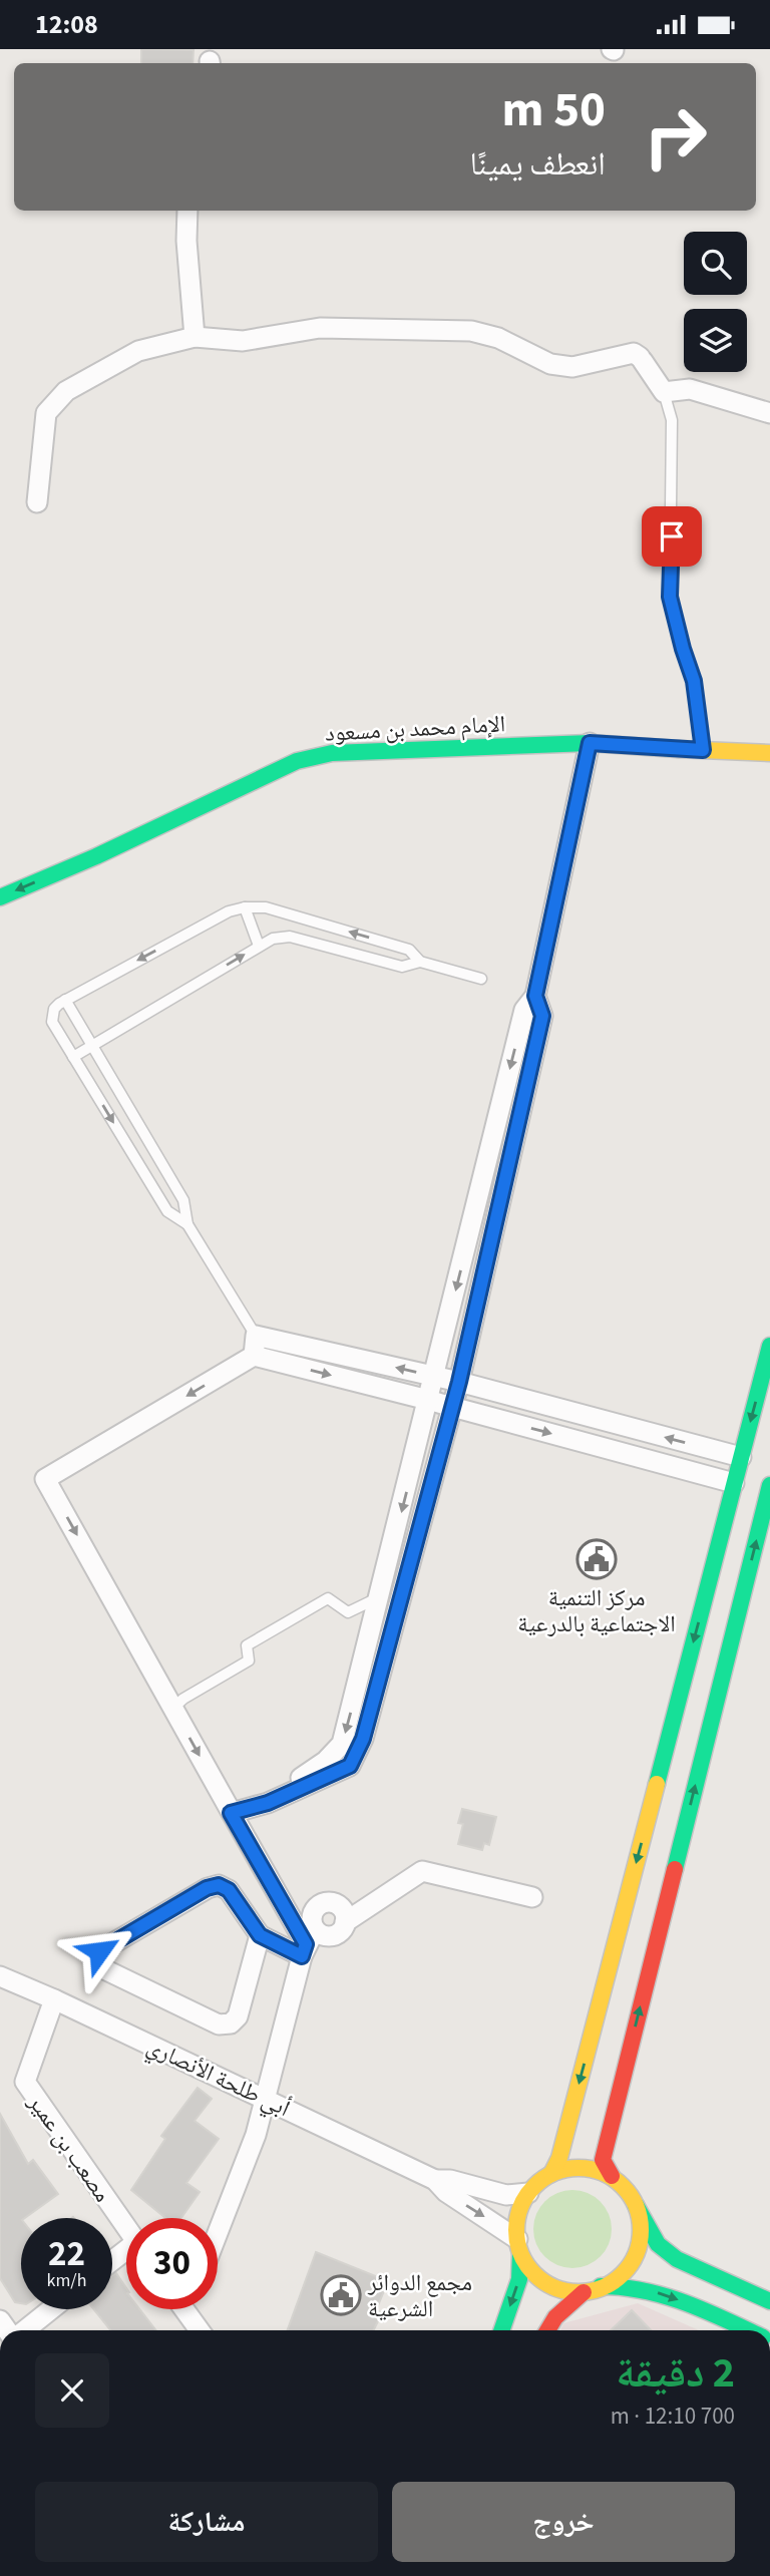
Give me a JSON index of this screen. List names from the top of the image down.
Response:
{
  "streets": {
    "main road": ["الإمام محمد بن مسعود"],
    "street": ["أبي طلحة الأنصاري", "مصعب بن عمير"]
  },
  "crossings": [
    ["أبي طلحة الأنصاري", "مصعب بن عمير"]
  ],
  "places": {
    "public building": ["مركز التنمية الاجتماعية بالدرعية", "مجمع الدوائر الشرعية"]
  },
  "page": {
    "status": "12:08",
    "turn": ["50 m", "انعطف يمينًا"],
    "speed": "22 km/h",
    "limit": "30",
    "heading": ["2 دقيقة", "700 m · 12:10"],
    "buttons": ["خروج", "مشاركة"]
  }
}
